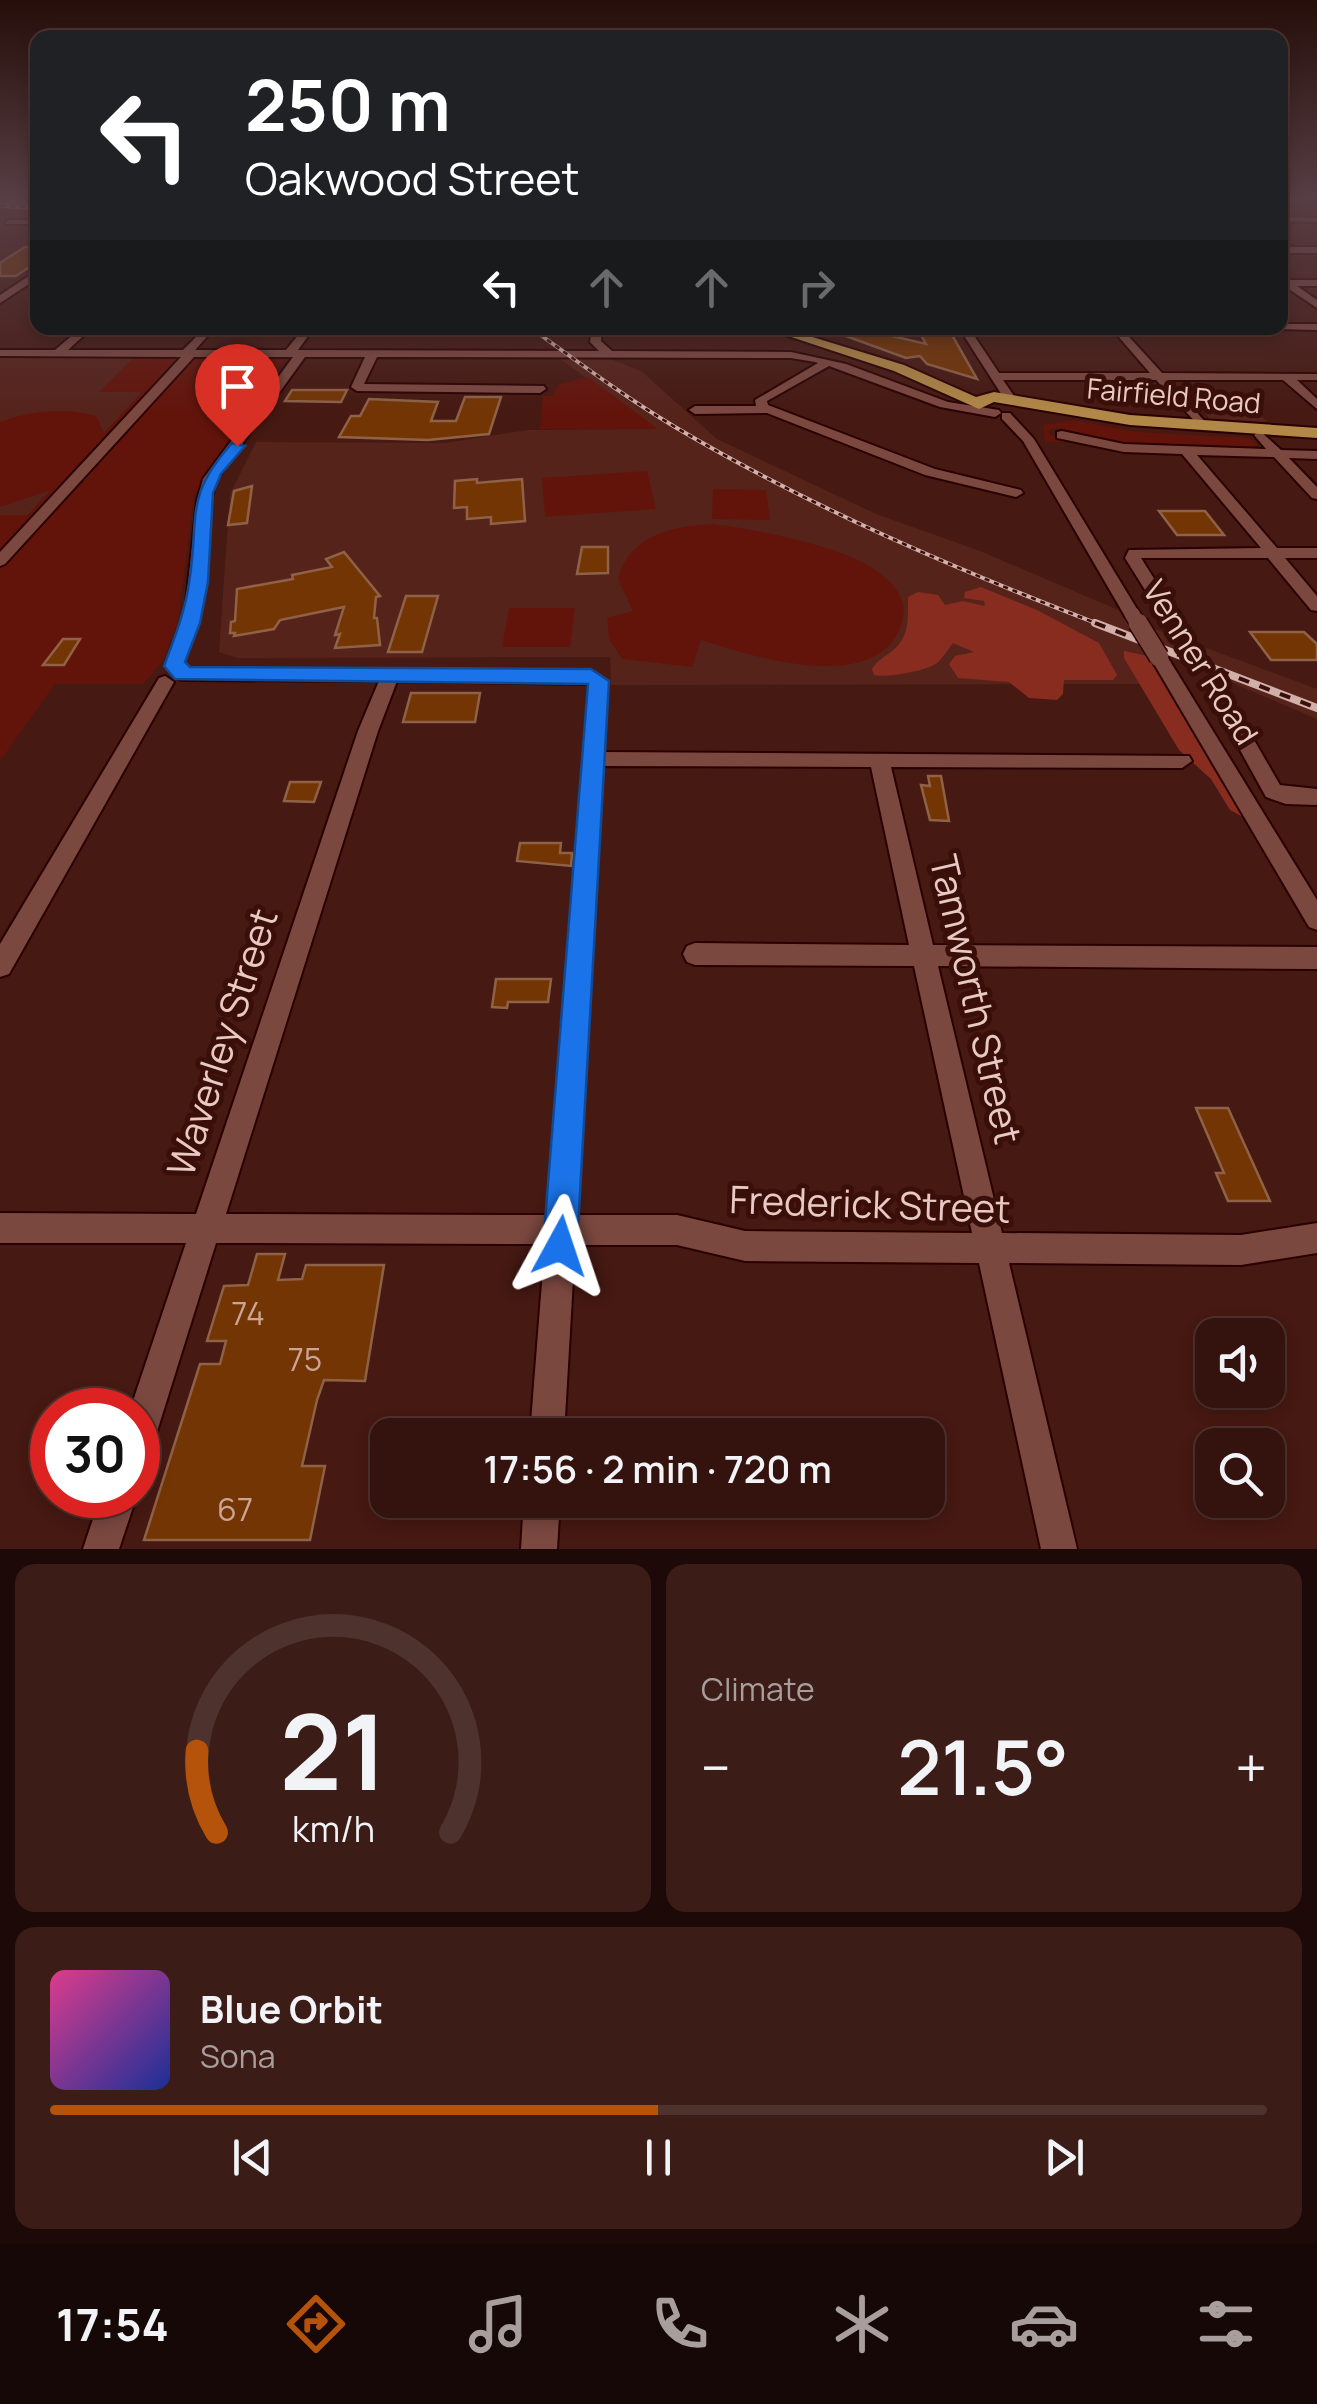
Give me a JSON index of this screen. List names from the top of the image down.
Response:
{
  "streets": {
    "main road": ["Fairfield Road"],
    "street": [
      "Venner Road",
      "Tamworth Street",
      "Waverley Street",
      "Frederick Street"
    ]
  },
  "crossings": [
    ["Fairfield Road", "Venner Road"],
    ["Tamworth Street", "Frederick Street"],
    ["Waverley Street", "Frederick Street"]
  ],
  "house_numbers": ["74", "75", "67"],
  "page": {
    "turn": ["250 m", "Oakwood Street"],
    "limit": "30",
    "trip": "17:56 · 2 min · 720 m",
    "tile": "Climate",
    "heat": ["−", "21.5°", "+"],
    "song": ["Blue Orbit", "Sona"],
    "tabs": "17:54",
    "gauge": ["21", "km/h"]
  }
}
